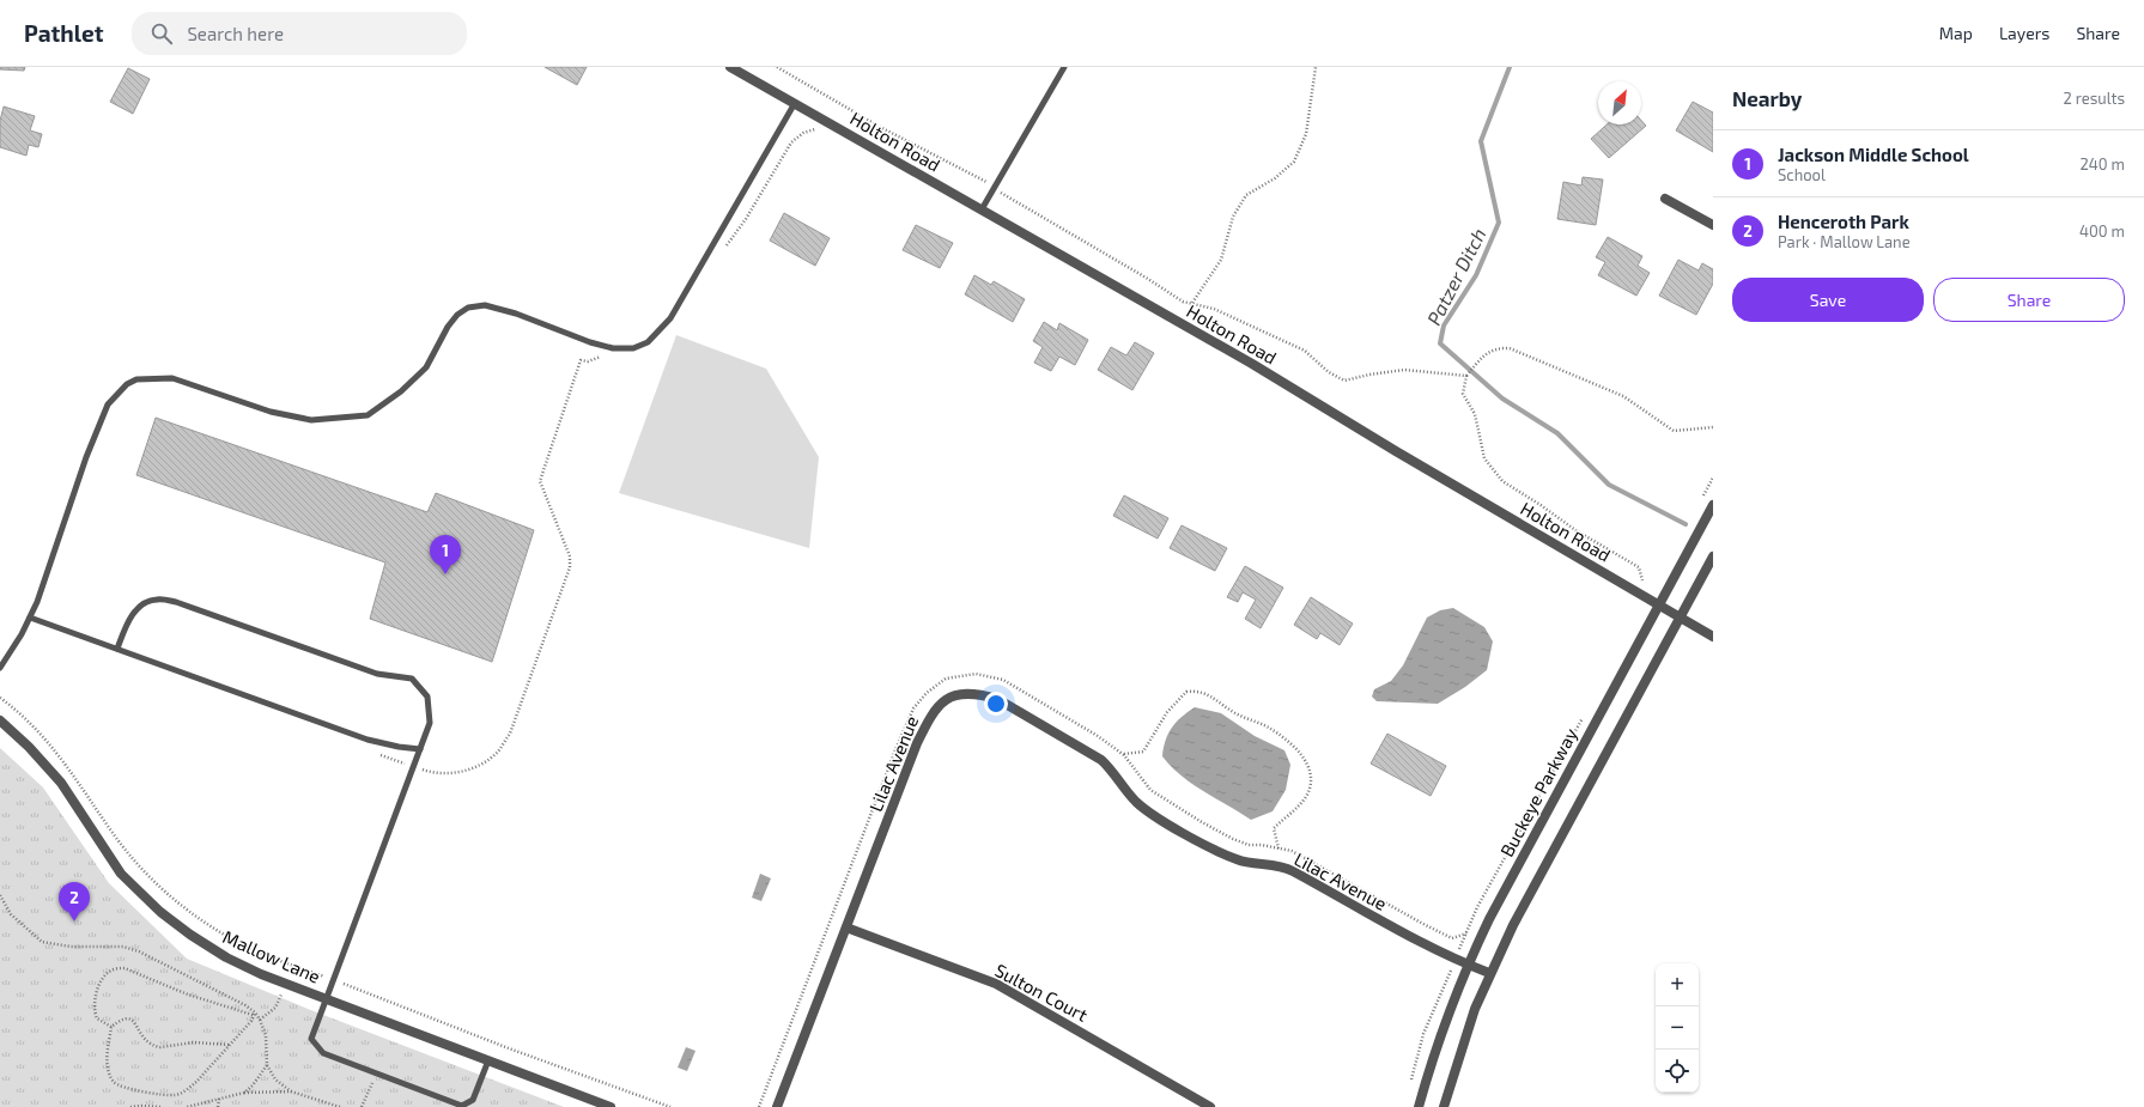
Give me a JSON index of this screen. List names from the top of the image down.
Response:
{
  "streets": {
    "street": [
      "Holton Road",
      "Lilac Avenue",
      "Buckeye Parkway",
      "Mallow Lane",
      "Sulton Court"
    ]
  },
  "crossings": [
    ["Holton Road", "Buckeye Parkway"],
    ["Lilac Avenue", "Buckeye Parkway"],
    ["Lilac Avenue", "Sulton Court"]
  ],
  "water": ["Patzer Ditch"],
  "north": "top right",
  "page": {
    "header": "Pathlet",
    "search": "Search here",
    "nav": ["Map", "Layers", "Share"],
    "heading": ["Nearby", "2 results"],
    "list": [
      {
        "mark": "1",
        "name": "Jackson Middle School",
        "note": "School",
        "value": "240 m"
      },
      {
        "mark": "2",
        "name": "Henceroth Park",
        "note": "Park · Mallow Lane",
        "value": "400 m"
      }
    ],
    "buttons": ["Save", "Share"],
    "pins": ["1", "2"],
    "map_buttons": ["+", "−"]
  }
}
